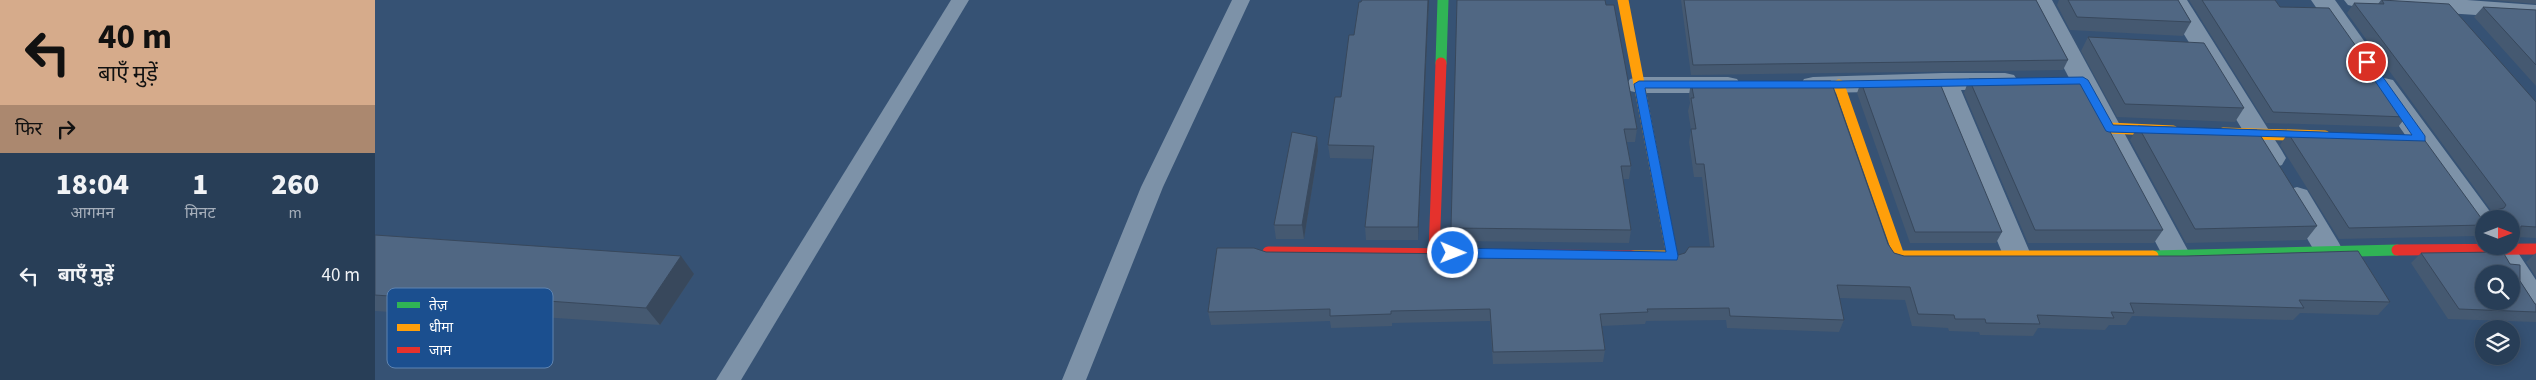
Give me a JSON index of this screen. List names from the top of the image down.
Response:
{
  "legend": ["तेज़", "धीमा", "जाम"],
  "north": "right",
  "page": {
    "turn": ["40 m", "बाएँ मुड़ें"],
    "then": "फिर",
    "eta": [
      "18:04",
      "आगमन",
      "1",
      "मिनट",
      "260",
      "m"
    ],
    "list": [
      {
        "name": "बाएँ मुड़ें",
        "value": "40 m"
      }
    ]
  }
}
